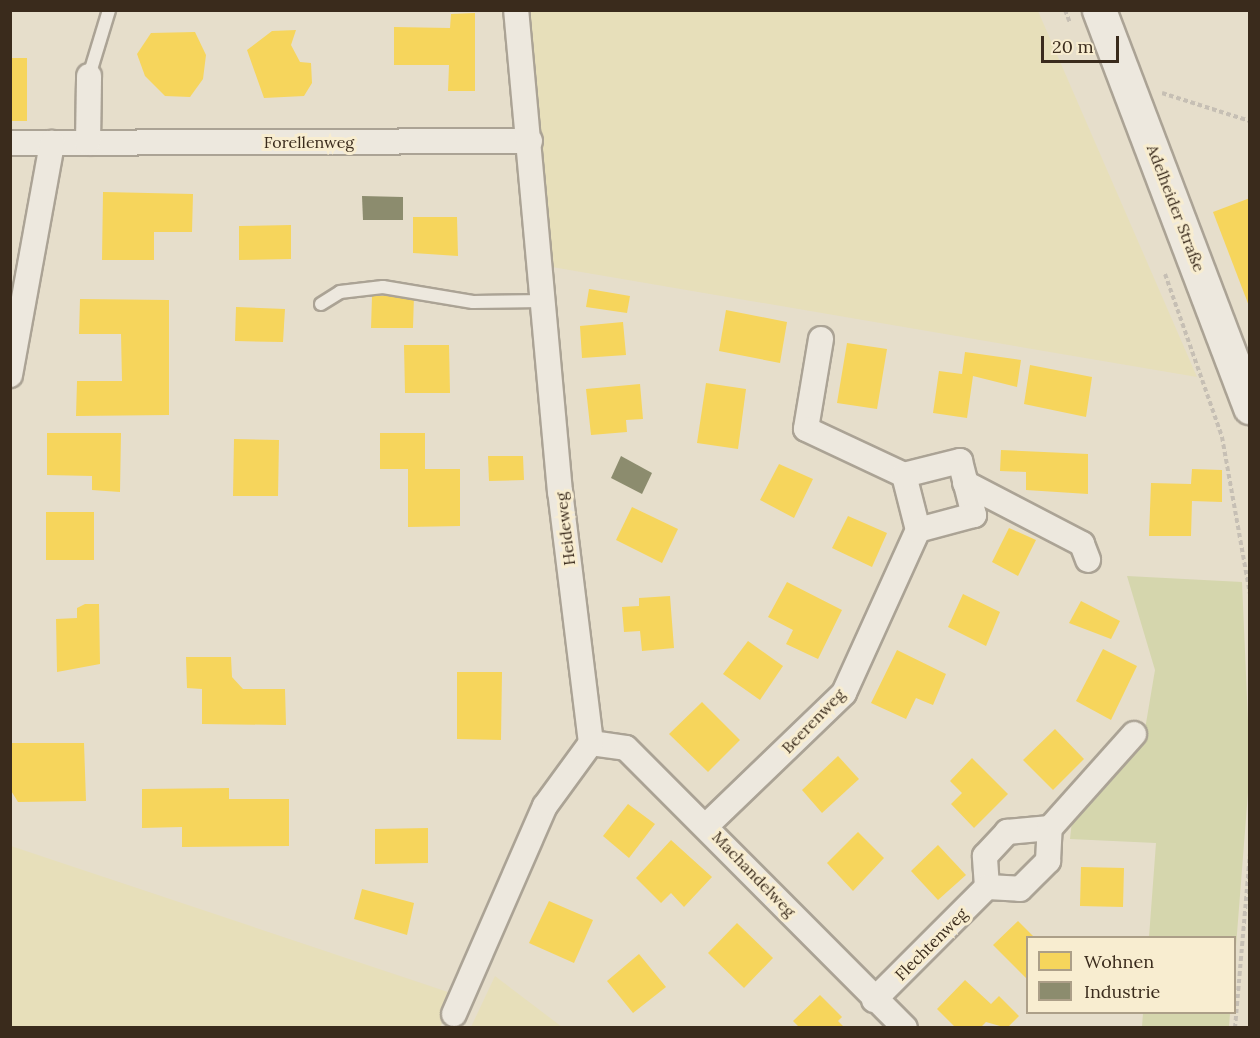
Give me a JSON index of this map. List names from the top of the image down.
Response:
{
  "streets": {
    "street": [
      "Forellenweg",
      "Adelheider Straße",
      "Heideweg",
      "Beerenweg",
      "Machandelweg",
      "Flechtenweg"
    ]
  },
  "crossings": [
    ["Forellenweg", "Heideweg"],
    ["Heideweg", "Machandelweg"],
    ["Beerenweg", "Machandelweg"],
    ["Machandelweg", "Flechtenweg"]
  ],
  "legend": ["Wohnen", "Industrie"],
  "scale_bar": "20 m"
}
